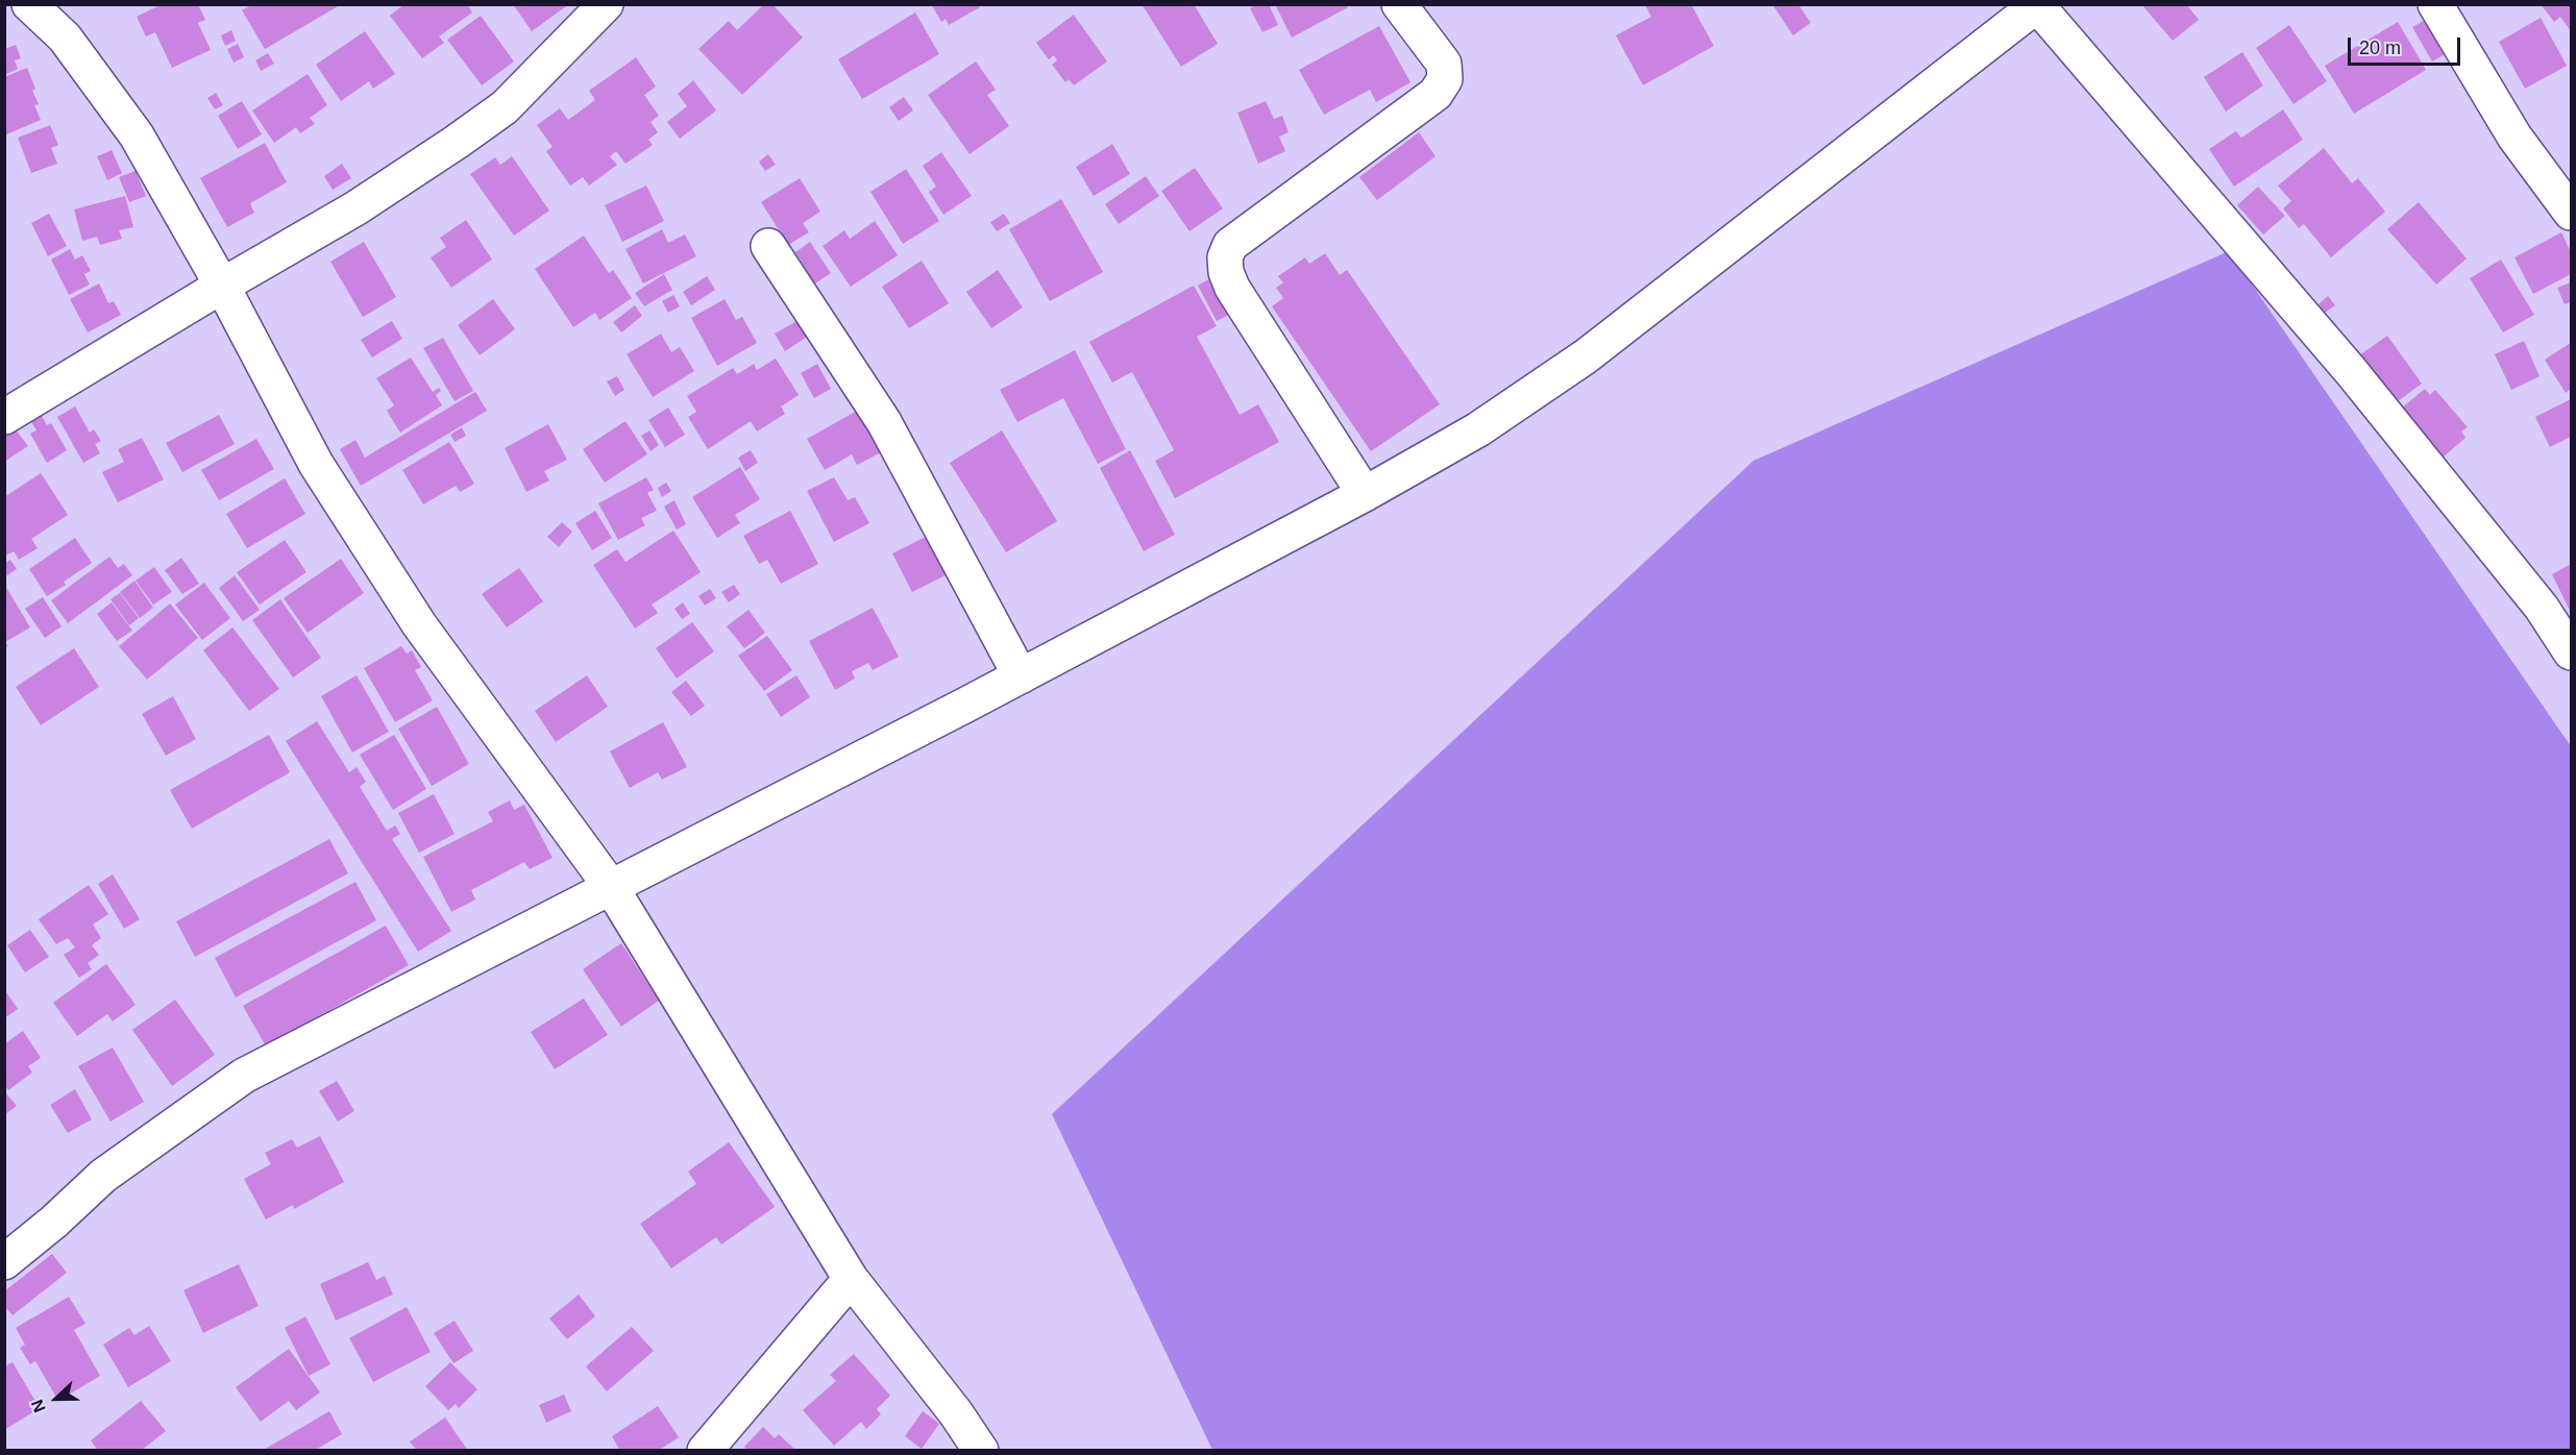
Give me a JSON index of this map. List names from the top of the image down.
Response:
{
  "scale_bar": "20 m",
  "north": "left"
}
